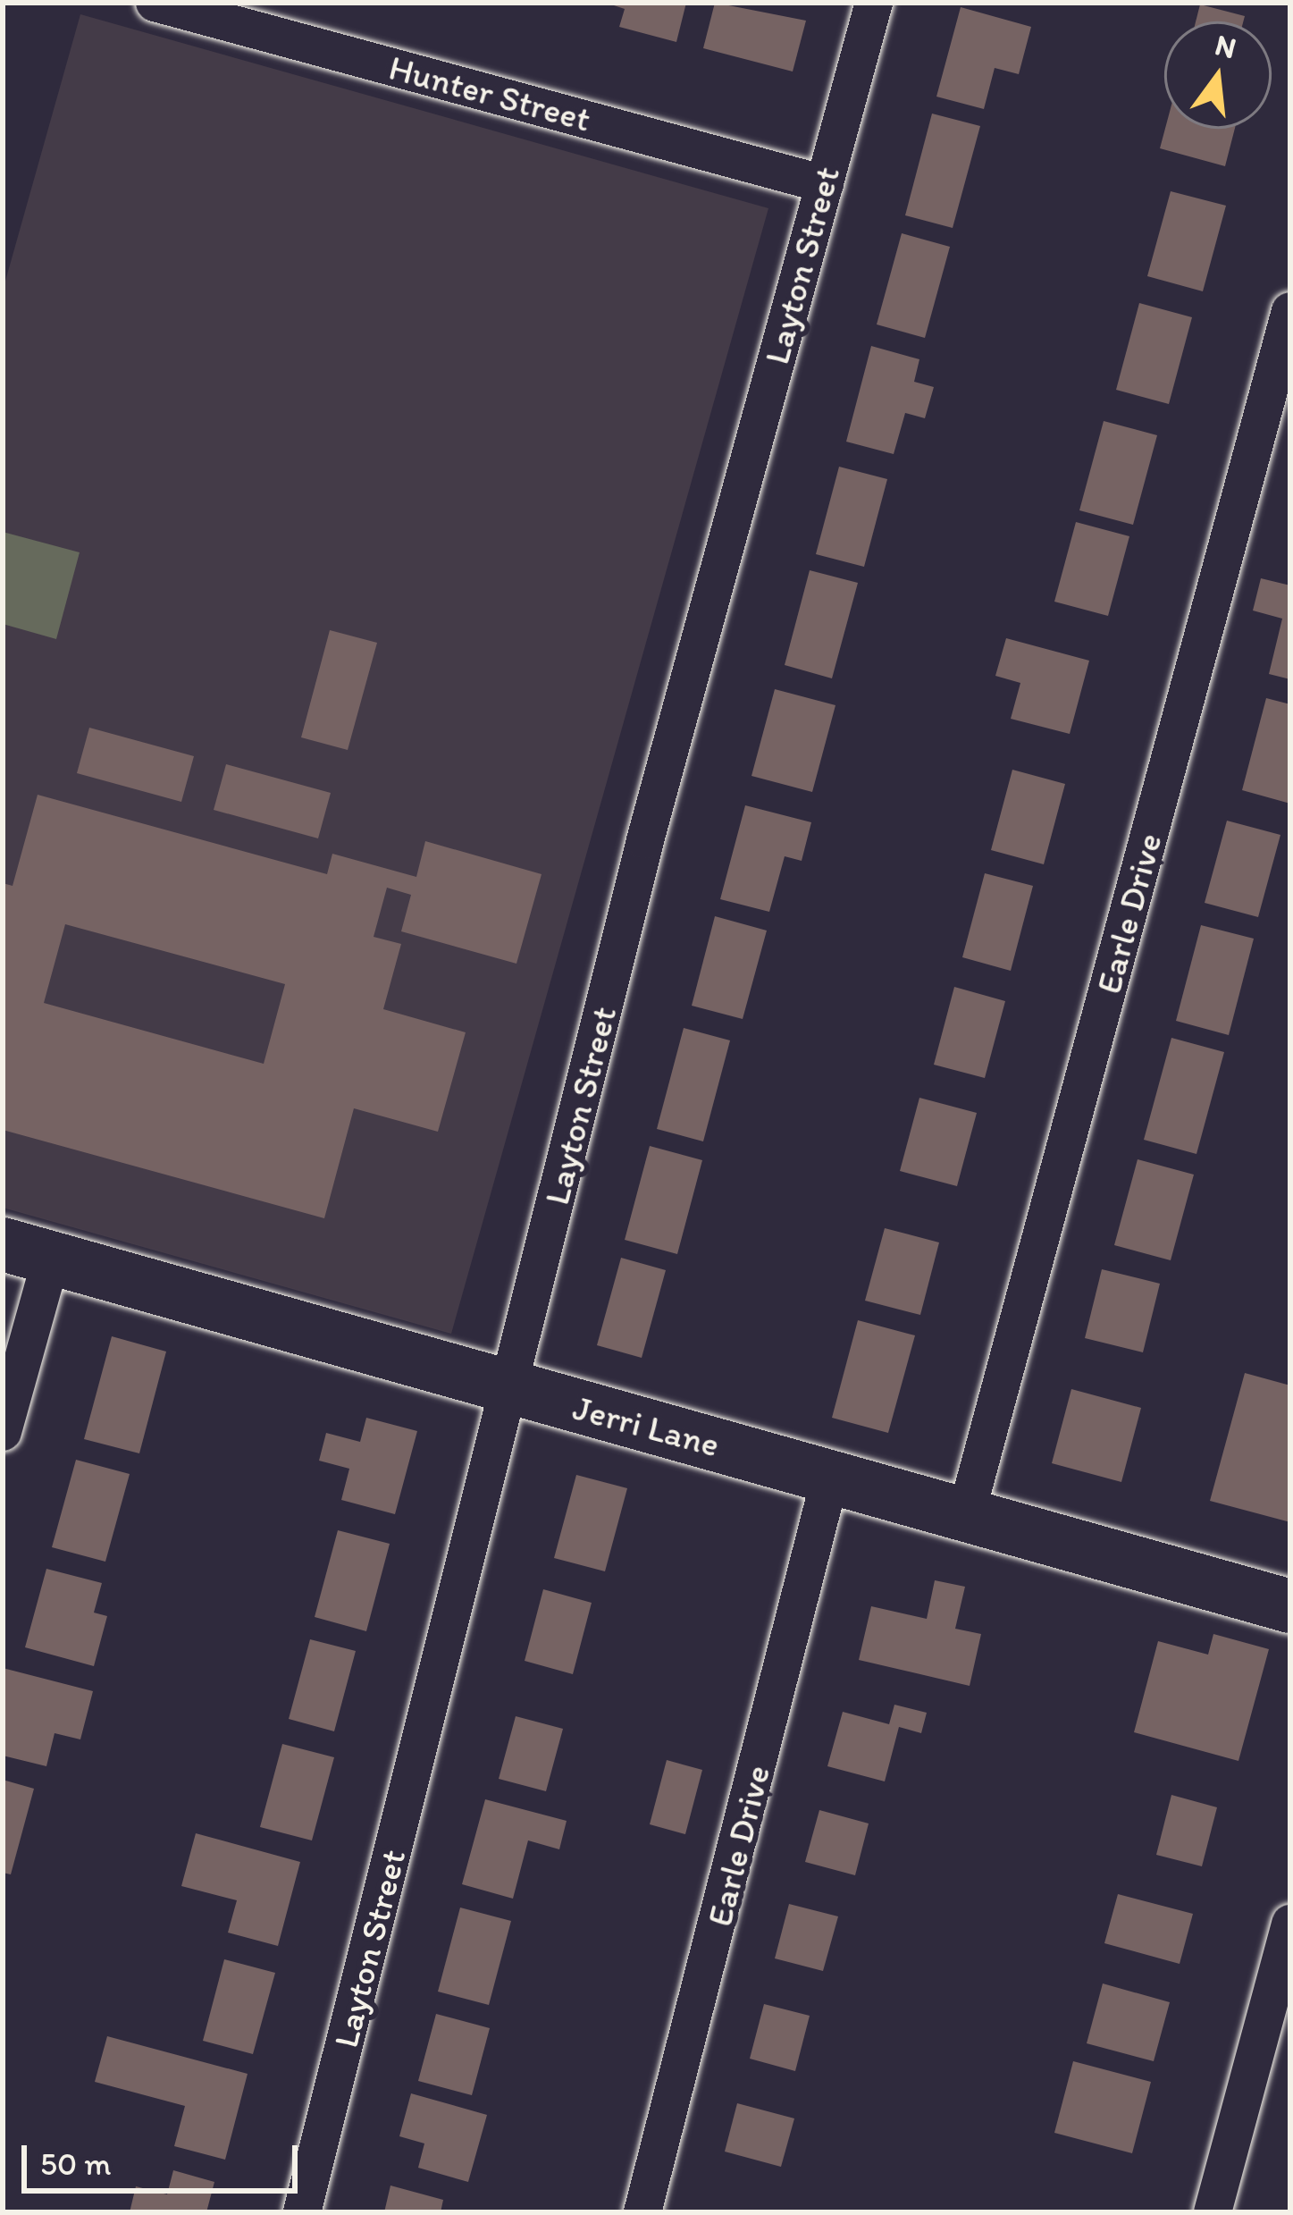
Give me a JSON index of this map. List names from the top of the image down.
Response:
{
  "streets": {
    "street": [
      "Hunter Street",
      "Layton Street",
      "Earle Drive",
      "Jerri Lane"
    ]
  },
  "crossings": [
    ["Hunter Street", "Layton Street"],
    ["Layton Street", "Jerri Lane"],
    ["Earle Drive", "Jerri Lane"]
  ],
  "scale_bar": "50 m",
  "north": "top"
}
